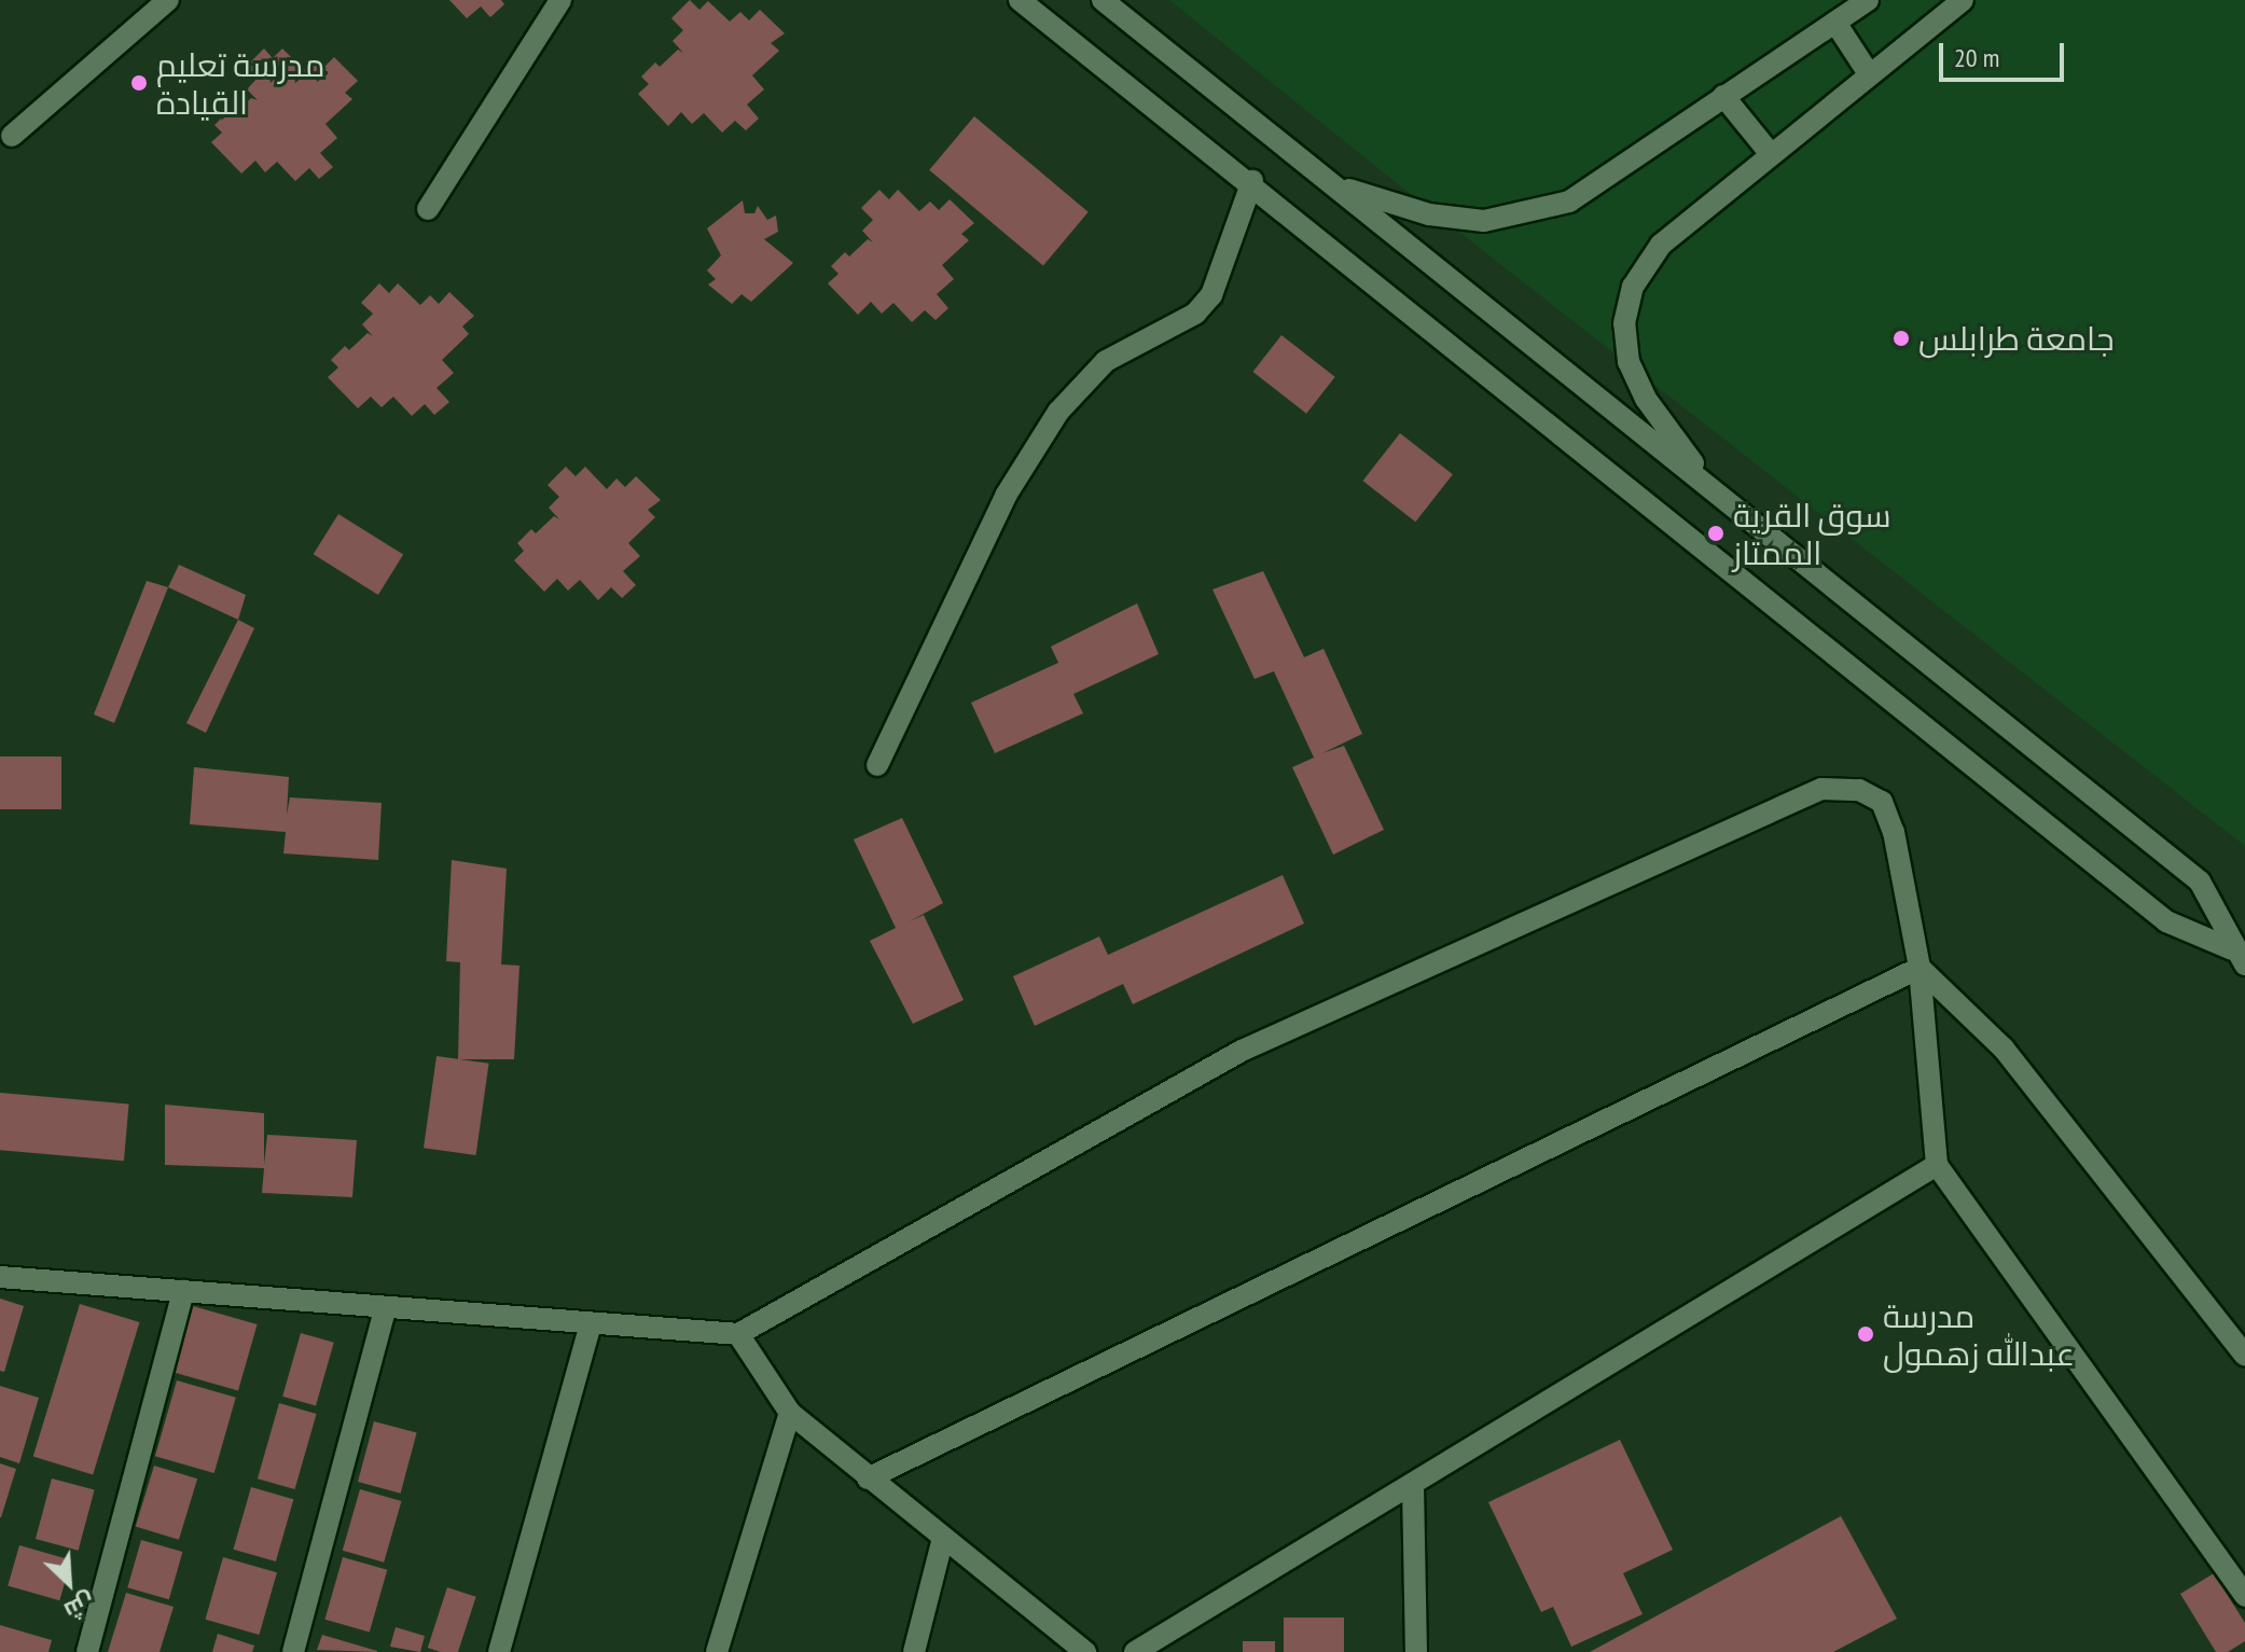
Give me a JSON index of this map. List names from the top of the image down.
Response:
{
  "places": [
    "مدرسة تعليم القيادة",
    "جامعة طرابلس",
    "سوق القرية الممتاز",
    "مدرسة عبدالله زهمول"
  ],
  "scale_bar": "20 m",
  "north": "bottom right"
}
